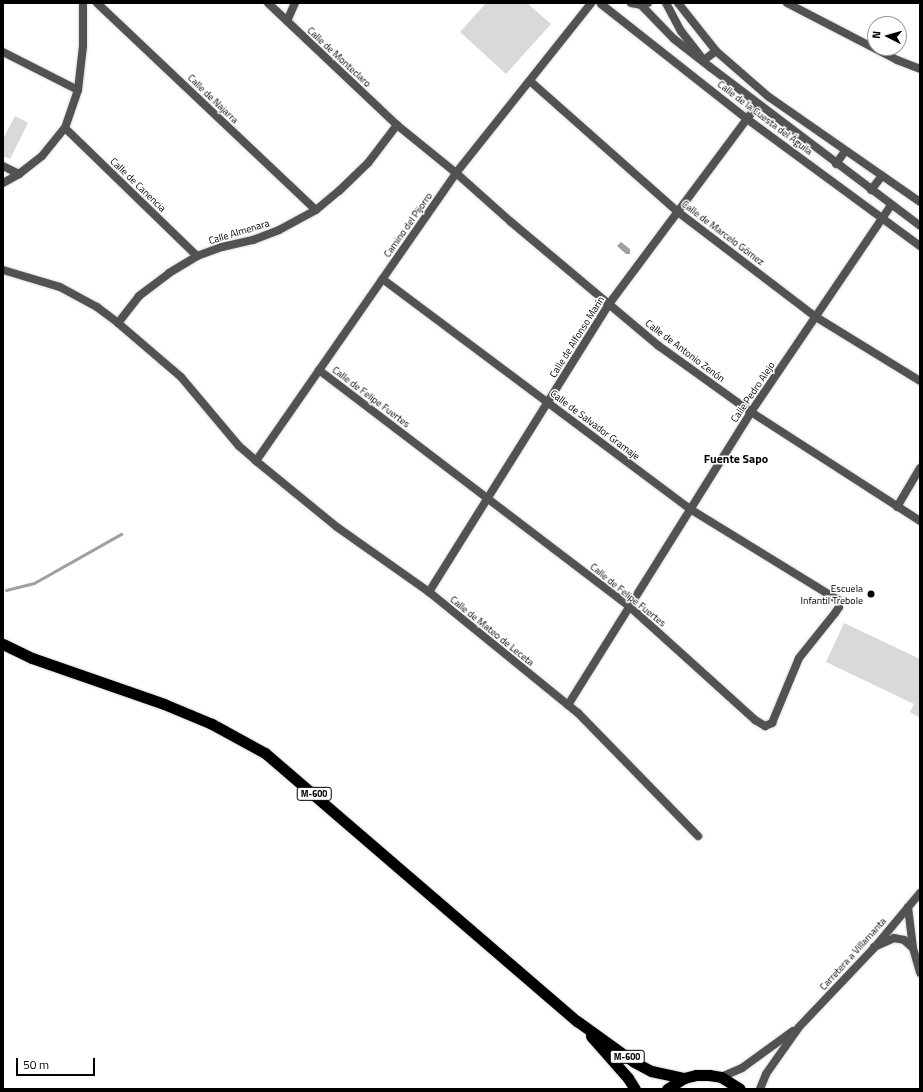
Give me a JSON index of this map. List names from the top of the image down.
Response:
{
  "streets": {
    "highway": ["M-600"],
    "street": [
      "Calle de Monteclaro",
      "Calle de Najarra",
      "Calle de la Cuesta del Águila",
      "Calle de Canencia",
      "Camino del Pijorro",
      "Calle Almenara",
      "Calle de Marcelo Gómez",
      "Calle de Alfonso Marín",
      "Calle de Antonio Zenón",
      "Calle Pedro Alejo",
      "Calle de Felipe Fuertes",
      "Calle de Salvador Gramaje",
      "Calle de Mateo de Leceta",
      "Carretera a Villamanta"
    ]
  },
  "crossings": [
    ["Calle de Monteclaro", "Camino del Pijorro"],
    ["Calle de Monteclaro", "Calle Almenara"],
    ["Calle de Monteclaro", "Calle de Antonio Zenón"],
    ["Calle de Najarra", "Calle Almenara"],
    ["Calle de la Cuesta del Águila", "Camino del Pijorro"],
    ["Calle de la Cuesta del Águila", "Calle de Alfonso Marín"],
    ["Calle de la Cuesta del Águila", "Calle Pedro Alejo"],
    ["Calle de Canencia", "Calle Almenara"],
    ["Camino del Pijorro", "Calle de Marcelo Gómez"],
    ["Camino del Pijorro", "Calle de Antonio Zenón"],
    ["Camino del Pijorro", "Calle de Felipe Fuertes"],
    ["Camino del Pijorro", "Calle de Salvador Gramaje"],
    ["Camino del Pijorro", "Calle de Mateo de Leceta"],
    ["Calle Almenara", "Calle de Mateo de Leceta"],
    ["Calle de Marcelo Gómez", "Calle de Alfonso Marín"],
    ["Calle de Marcelo Gómez", "Calle Pedro Alejo"],
    ["Calle de Alfonso Marín", "Calle de Antonio Zenón"],
    ["Calle de Alfonso Marín", "Calle de Felipe Fuertes"],
    ["Calle de Alfonso Marín", "Calle de Salvador Gramaje"],
    ["Calle de Alfonso Marín", "Calle de Mateo de Leceta"],
    ["Calle de Antonio Zenón", "Calle Pedro Alejo"],
    ["Calle Pedro Alejo", "Calle de Felipe Fuertes"],
    ["Calle Pedro Alejo", "Calle de Salvador Gramaje"],
    ["Calle Pedro Alejo", "Calle de Mateo de Leceta"],
    ["Calle de Felipe Fuertes", "Calle de Salvador Gramaje"]
  ],
  "districts": ["Fuente Sapo"],
  "places": ["Escuela Infantil Trebole"],
  "scale_bar": "50 m",
  "north": "left"
}
